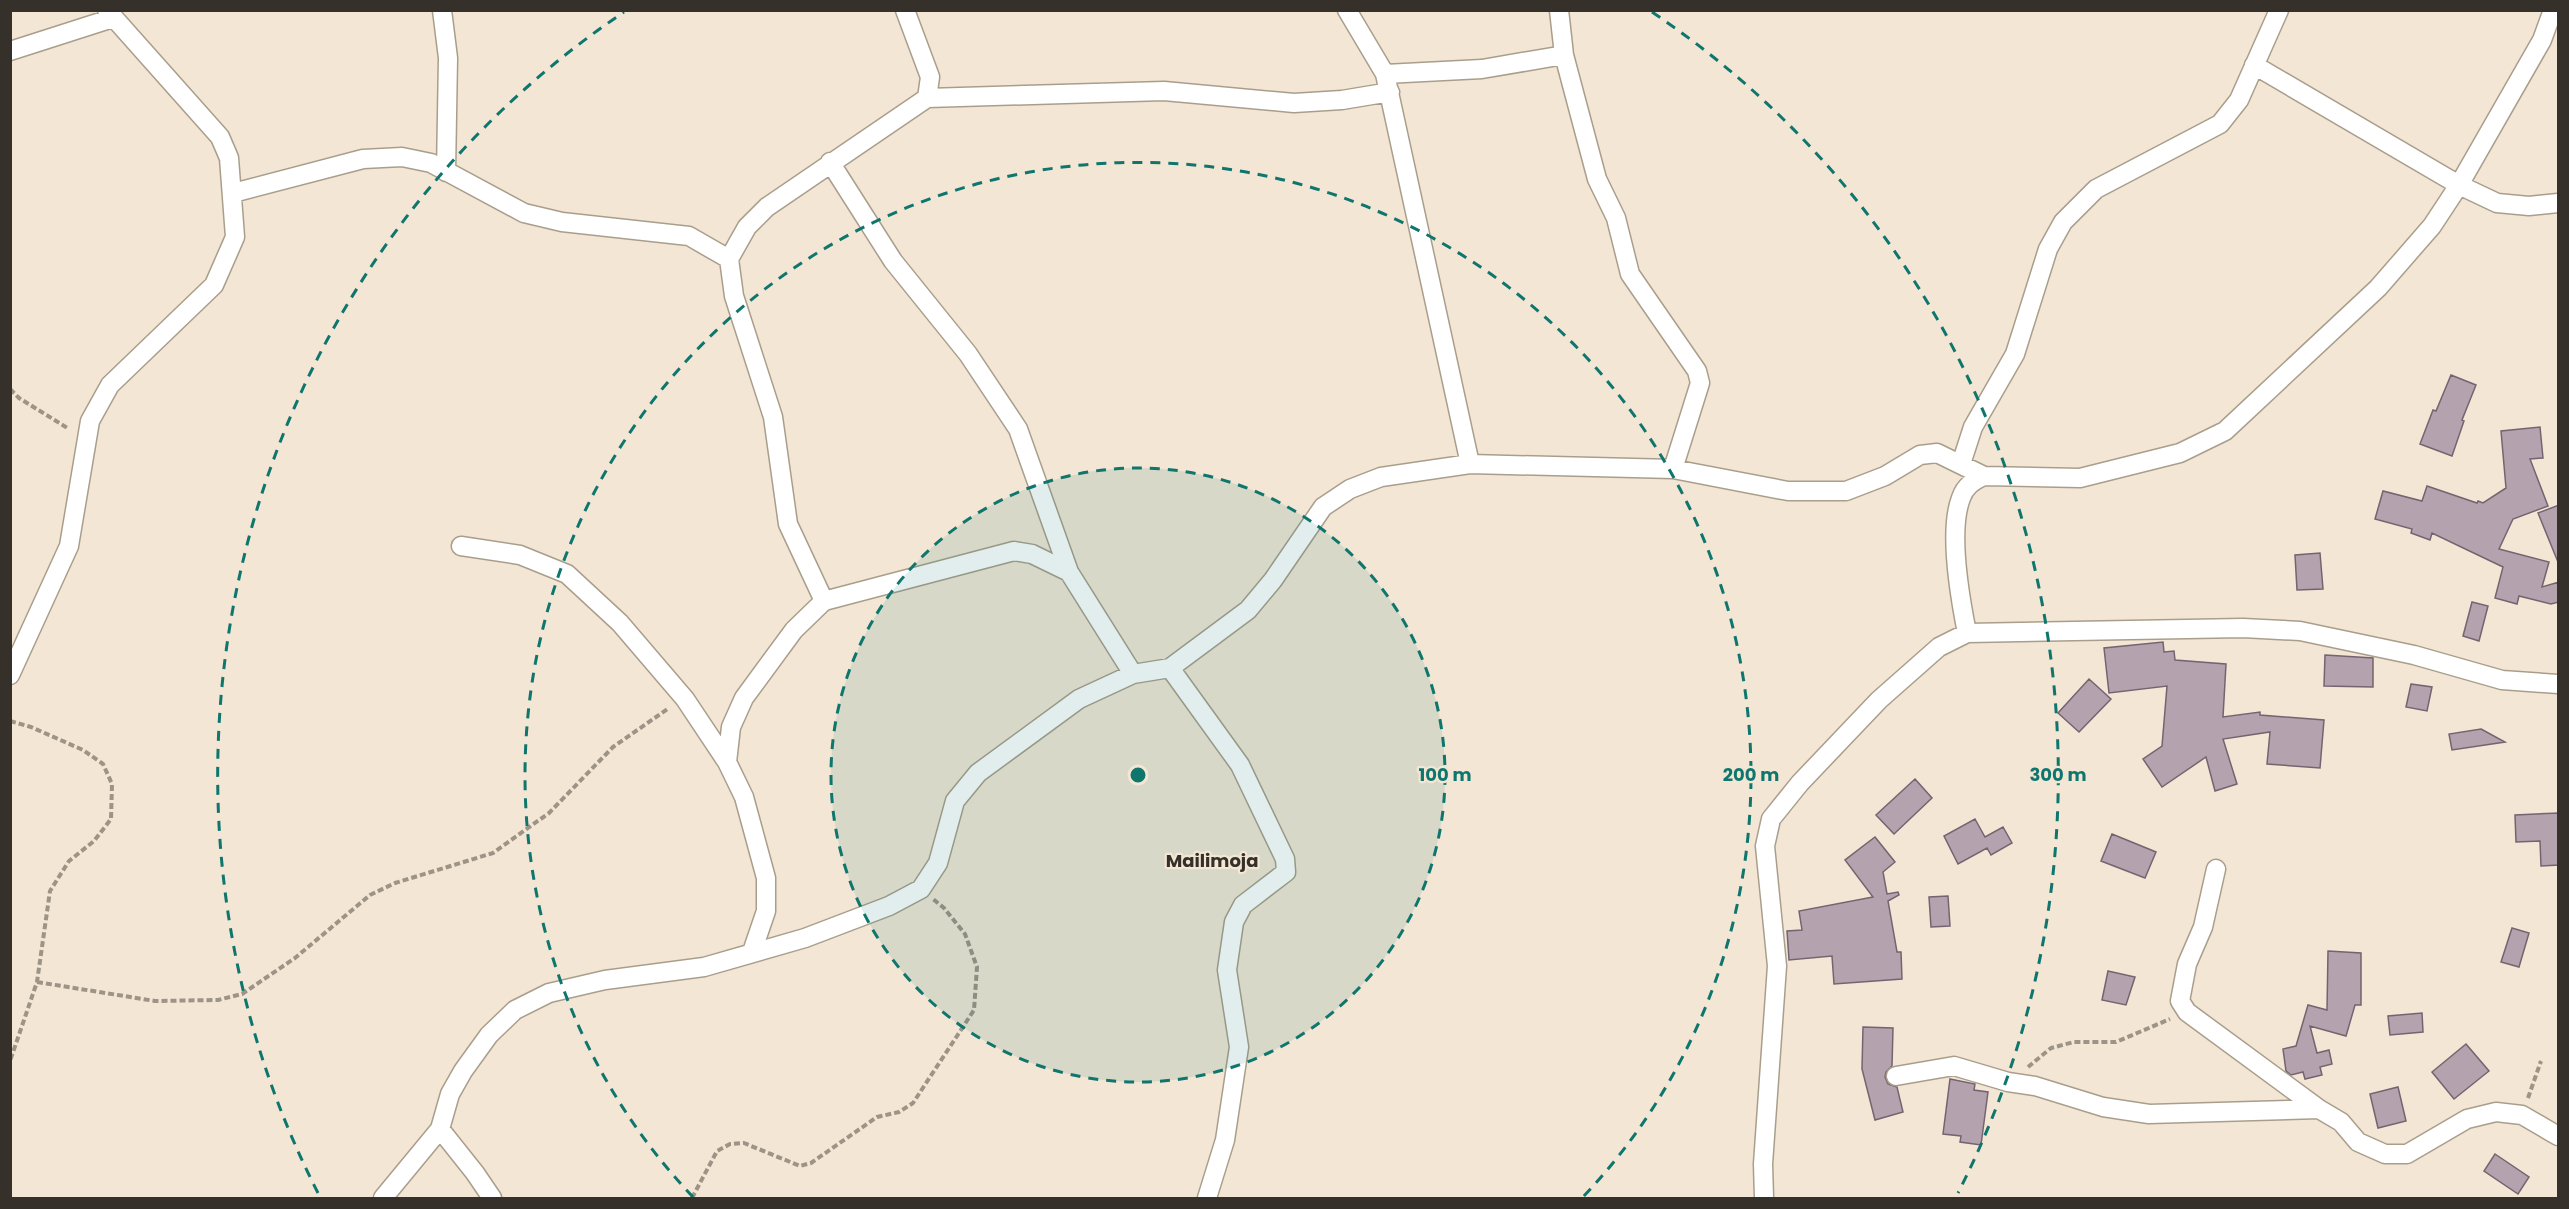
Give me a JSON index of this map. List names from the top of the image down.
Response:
{
  "districts": ["Mailimoja"],
  "rings": ["100 m", "200 m", "300 m"]
}
